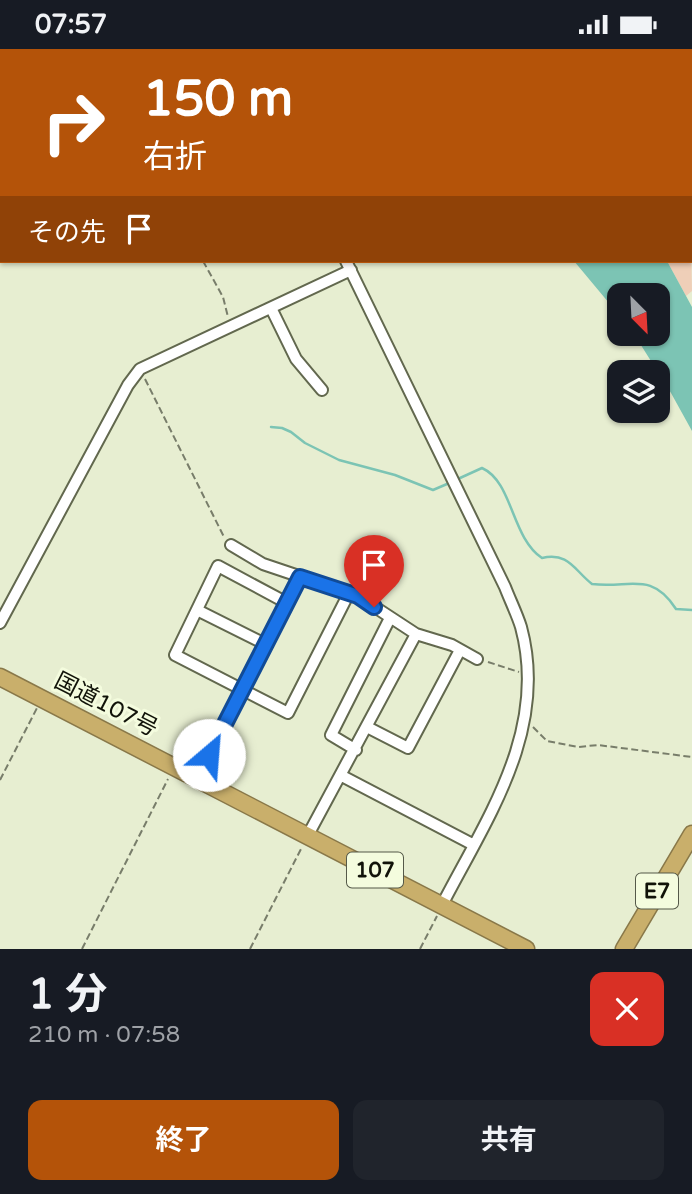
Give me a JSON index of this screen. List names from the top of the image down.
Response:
{
  "streets": {
    "highway": ["国道107号", "107", "E7"]
  },
  "north": "bottom right",
  "page": {
    "status": "07:57",
    "turn": ["150 m", "右折"],
    "then": "その先",
    "heading": ["1 分", "210 m · 07:58"],
    "buttons": ["終了", "共有"]
  }
}
